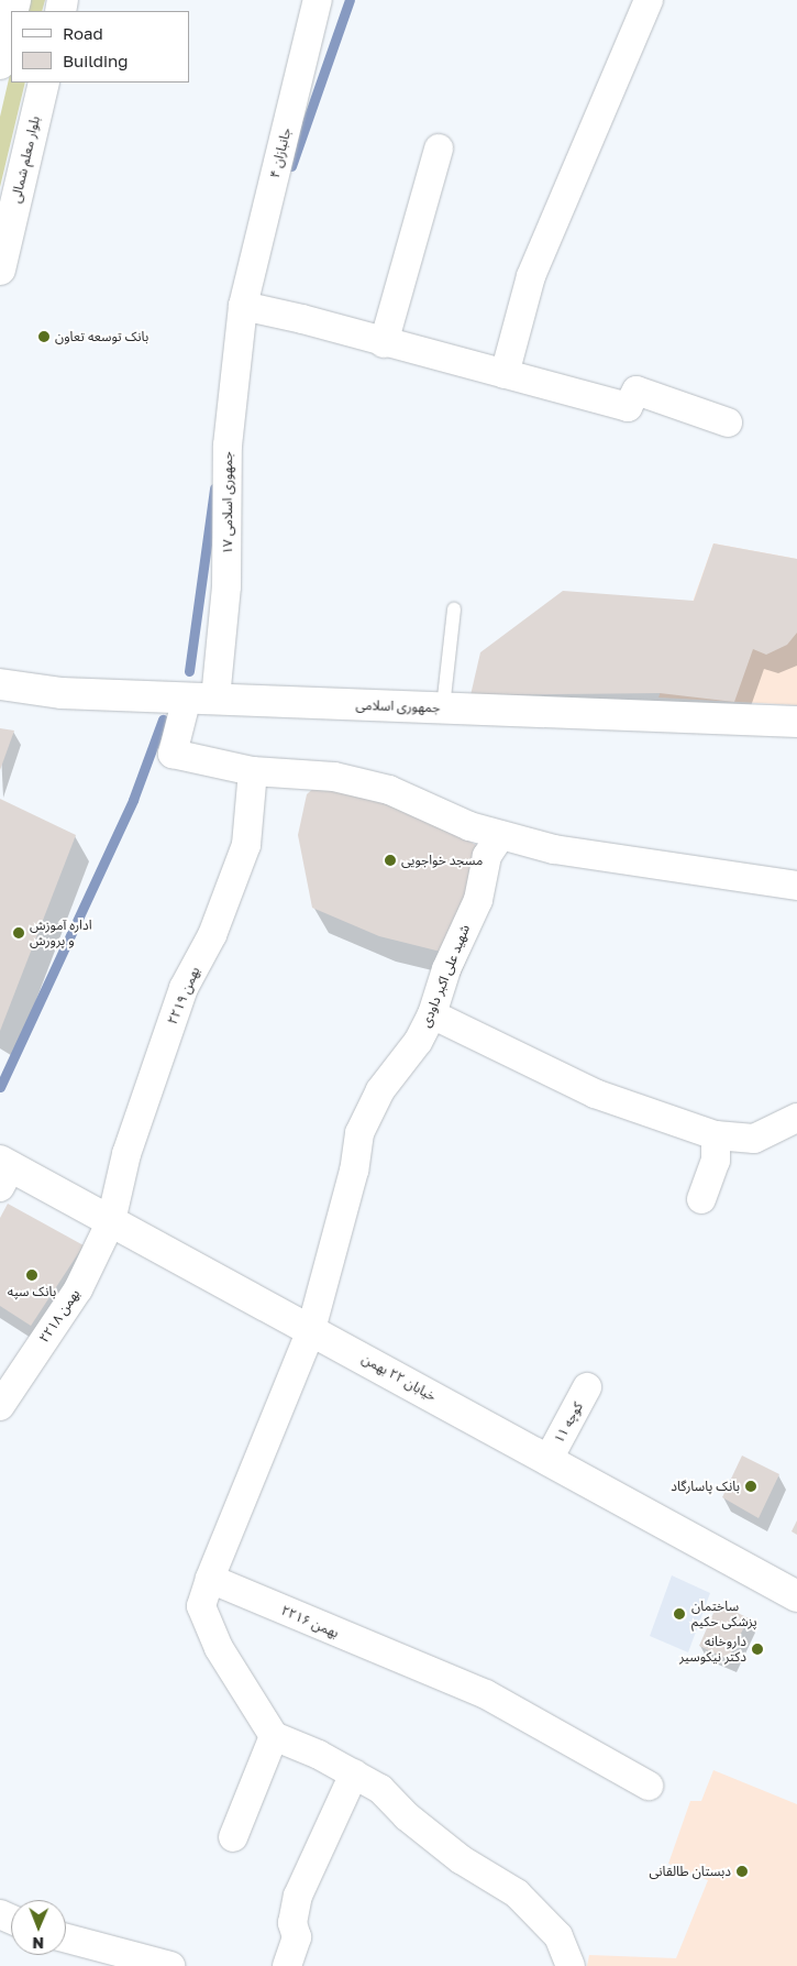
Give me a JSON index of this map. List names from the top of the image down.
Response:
{
  "streets": {
    "main road": ["بلوار معلم شمالی", "جمهوری اسلامی", "خیابان ۲۲ بهمن"],
    "street": [
      "جانبازان ۴",
      "جمهوری اسلامی ۱۷",
      "شهید علی اکبر داودی",
      "۲۲بهمن ۱۹",
      "۲۲بهمن ۱۸",
      "کوچه ۱۱",
      "۲۲بهمن ۱۶"
    ]
  },
  "crossings": [
    ["جانبازان ۴", "جمهوری اسلامی ۱۷"],
    ["جمهوری اسلامی ۱۷", "جمهوری اسلامی"],
    ["جمهوری اسلامی ۱۷", "۲۲بهمن ۱۹"],
    ["شهید علی اکبر داودی", "خیابان ۲۲ بهمن"],
    ["۲۲بهمن ۱۹", "۲۲بهمن ۱۸"],
    ["۲۲بهمن ۱۹", "خیابان ۲۲ بهمن"],
    ["۲۲بهمن ۱۸", "خیابان ۲۲ بهمن"],
    ["خیابان ۲۲ بهمن", "کوچه ۱۱"]
  ],
  "places": [
    "بانک توسعه تعاون",
    "مسجد خواجویی",
    "اداره آموزش و پرورش",
    "بانک سپه",
    "بانک پاسارگاد",
    "ساختمان پزشکی حکیم",
    "داروخانه دکتر نیکوسیر",
    "دبستان طالقانی"
  ],
  "legend": ["Road", "Building"],
  "north": "bottom"
}
